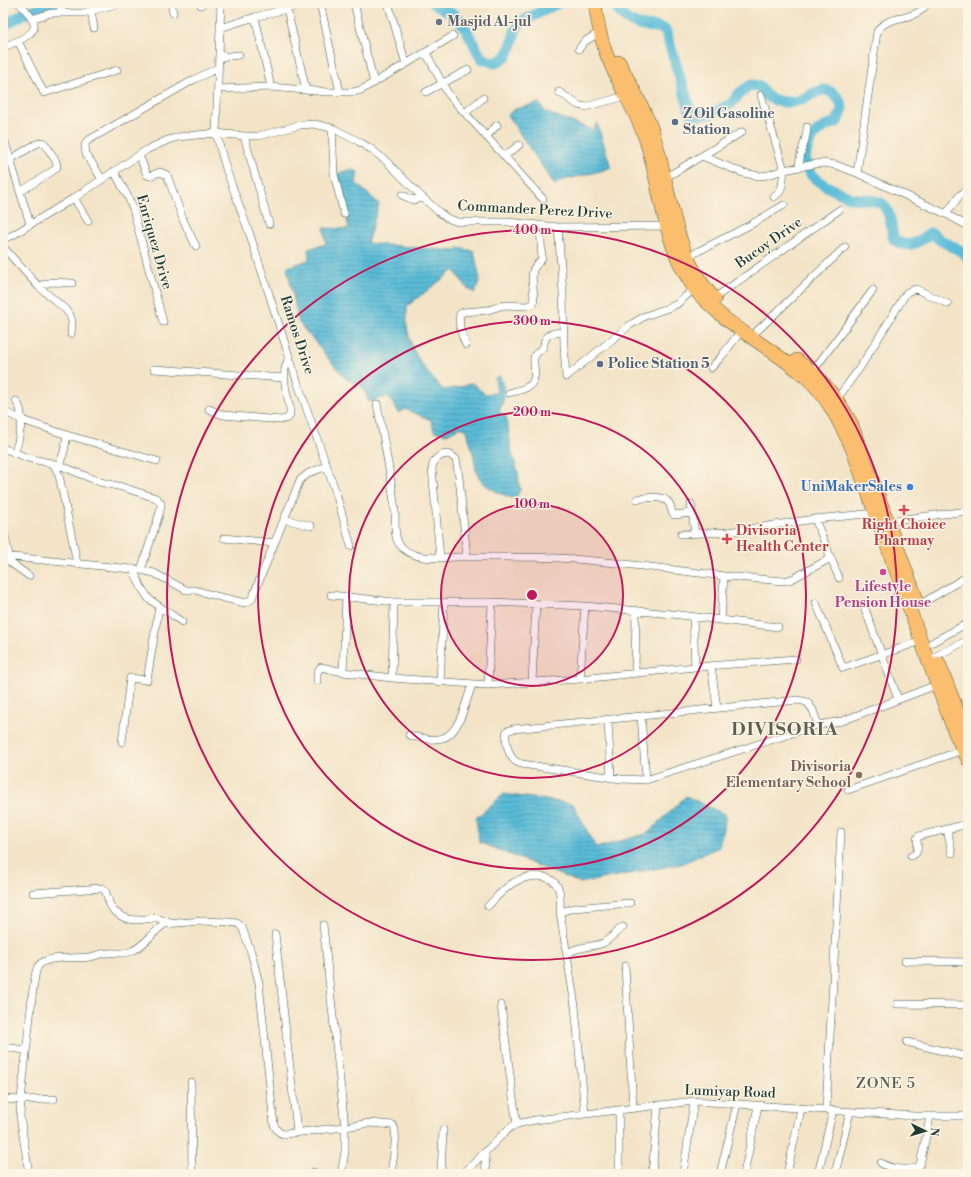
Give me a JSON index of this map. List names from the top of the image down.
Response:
{
  "streets": {
    "street": [
      "Commander Perez Drive",
      "Enriquez Drive",
      "Bucoy Drive",
      "Ramos Drive",
      "Lumiyap Road"
    ]
  },
  "crossings": [
    ["Commander Perez Drive", "Enriquez Drive"],
    ["Commander Perez Drive", "Ramos Drive"]
  ],
  "districts": ["DIVISORIA", "ZONE 5"],
  "places": {
    "other": [
      "Masjid Al-jul",
      "Z Oil Gasoline Station",
      "Police Station 5",
      "UniMakerSales",
      "Lifestyle Pension House",
      "Divisoria Elementary School"
    ],
    "health": ["Right Choice Pharmay", "Divisoria Health Center"]
  },
  "north": "right",
  "rings": [
    "400 m",
    "300 m",
    "200 m",
    "100 m"
  ]
}
